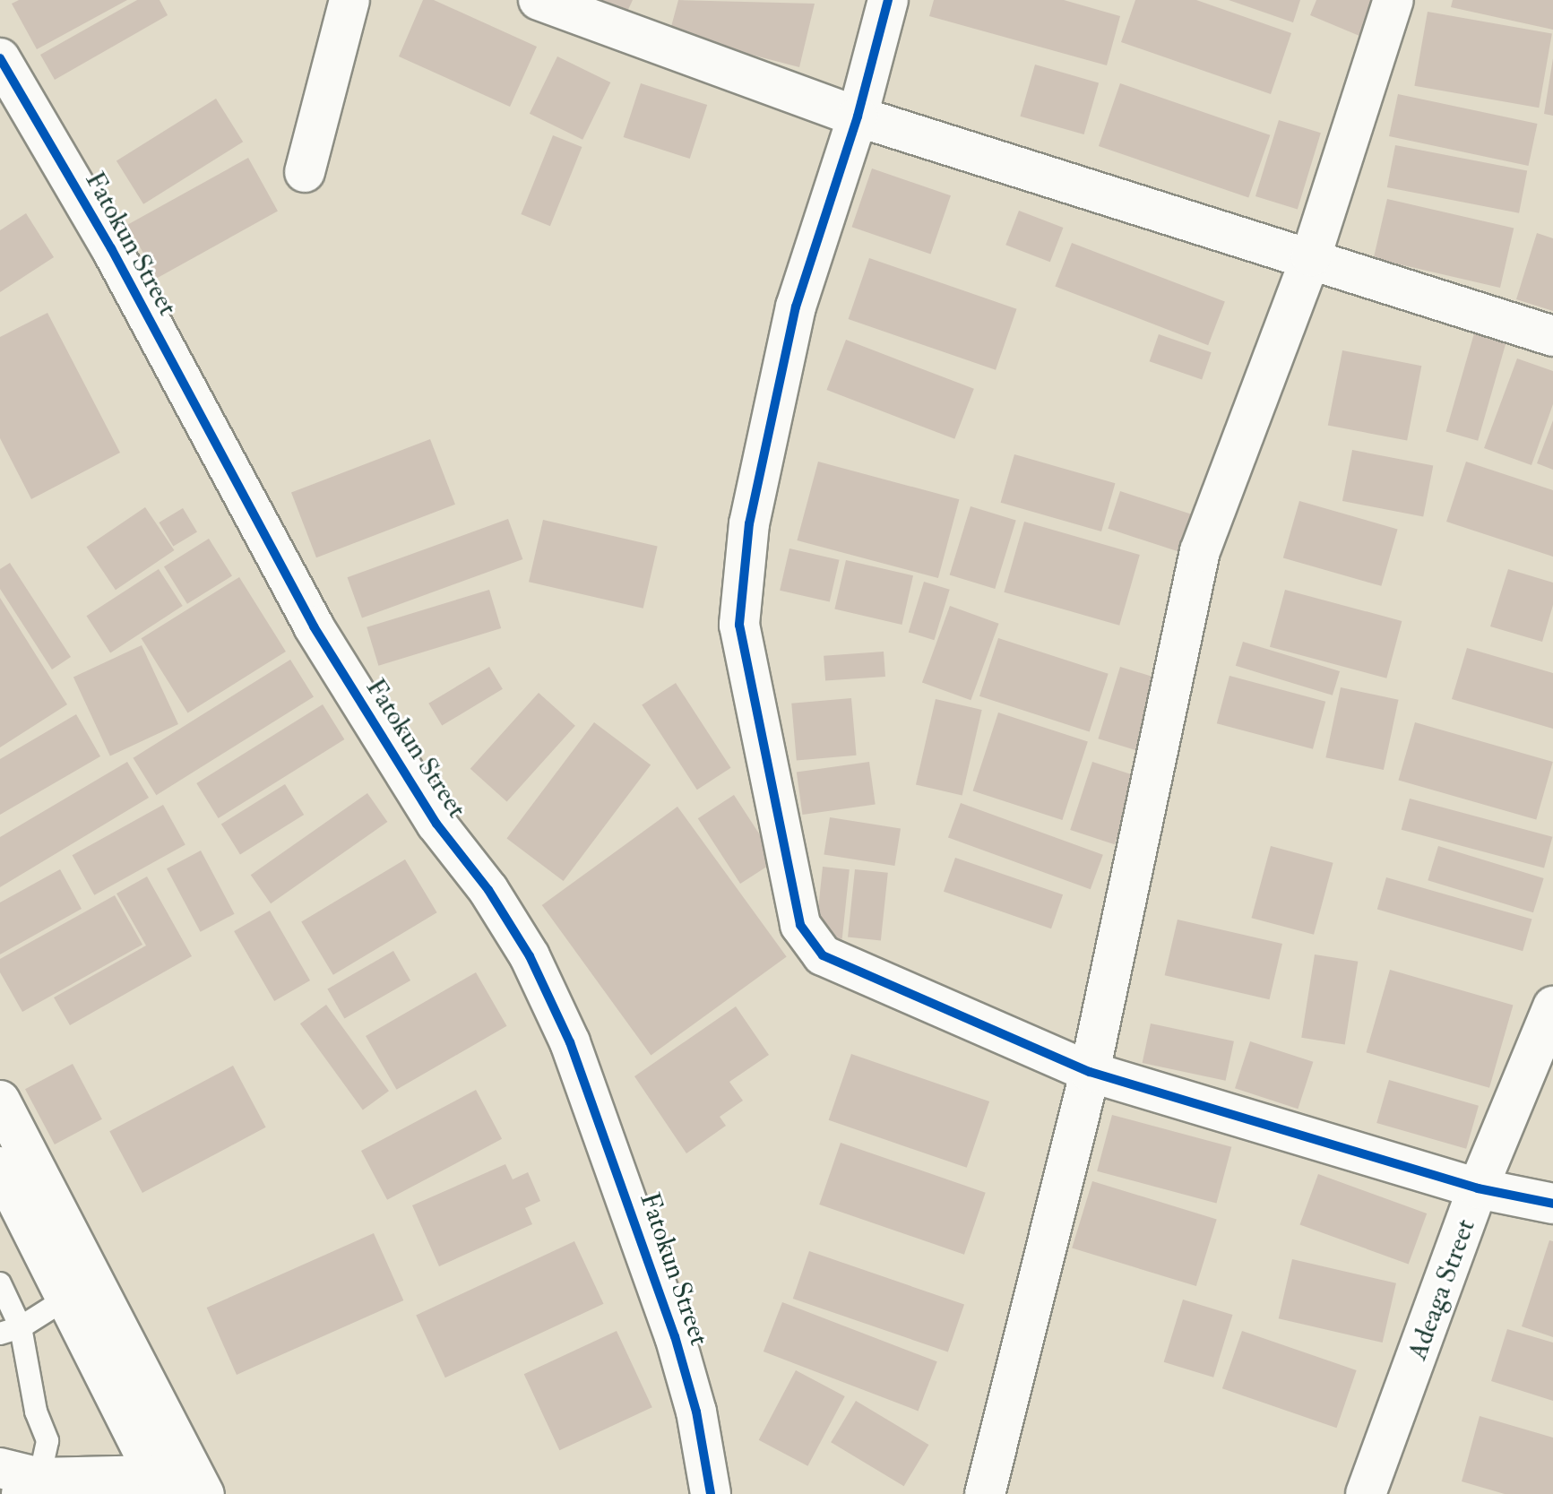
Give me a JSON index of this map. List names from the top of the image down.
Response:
{
  "streets": {
    "street": ["Fatokun Street", "Adeaga Street"]
  }
}
